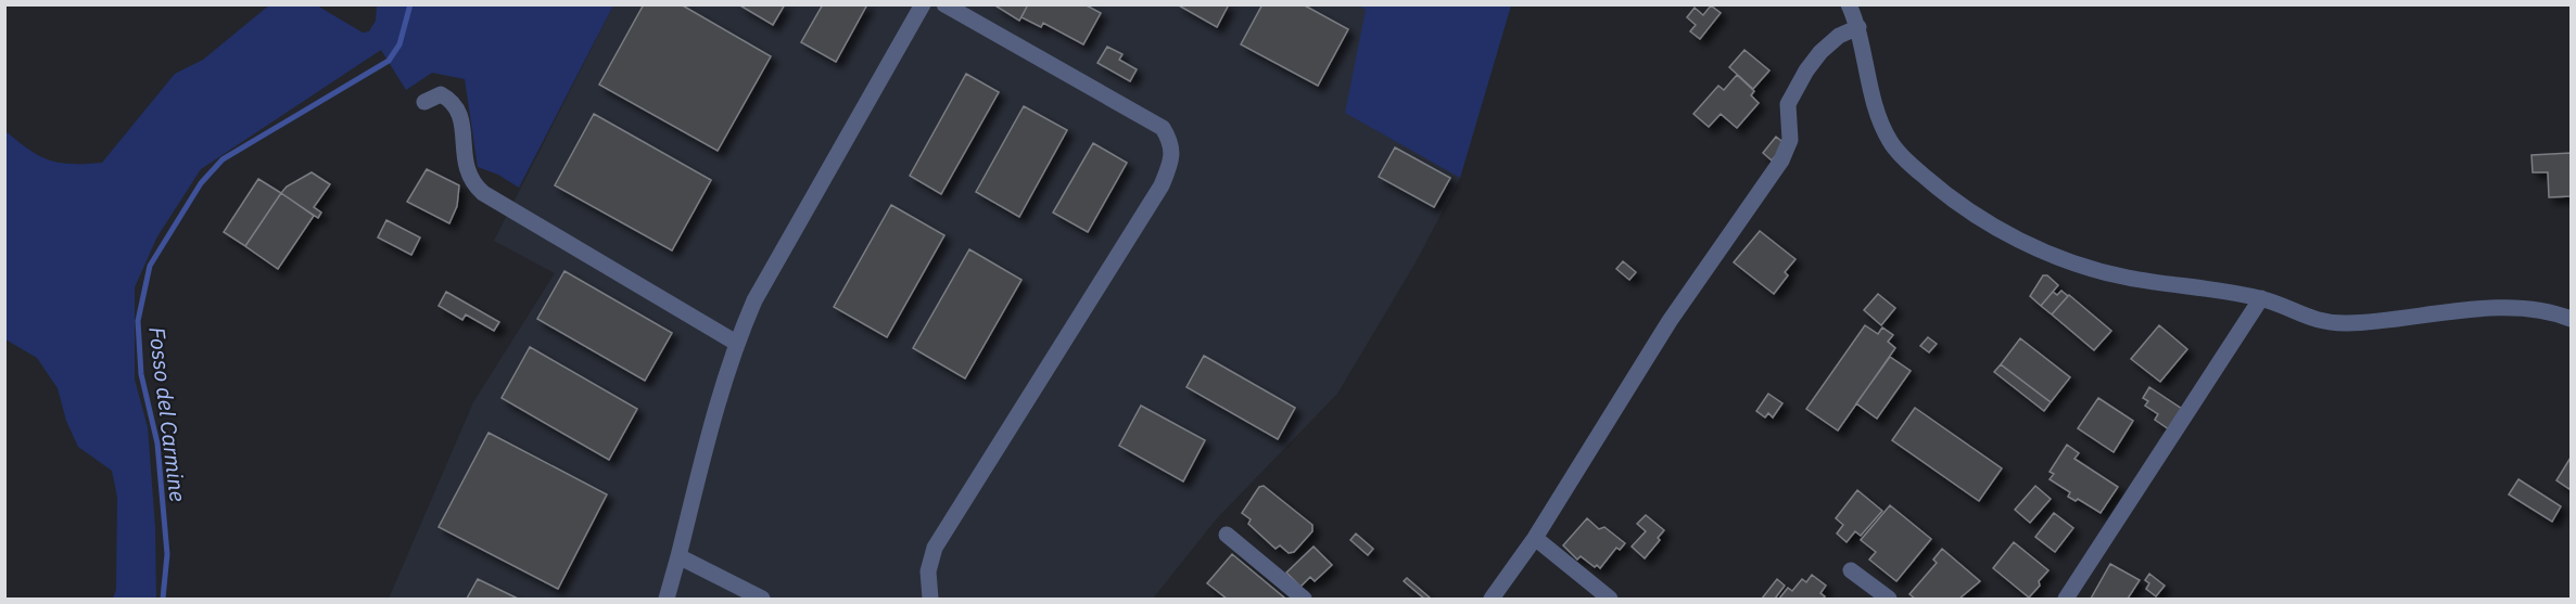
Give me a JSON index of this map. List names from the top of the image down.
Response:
{
  "water": ["Fosso del Carmine"]
}
